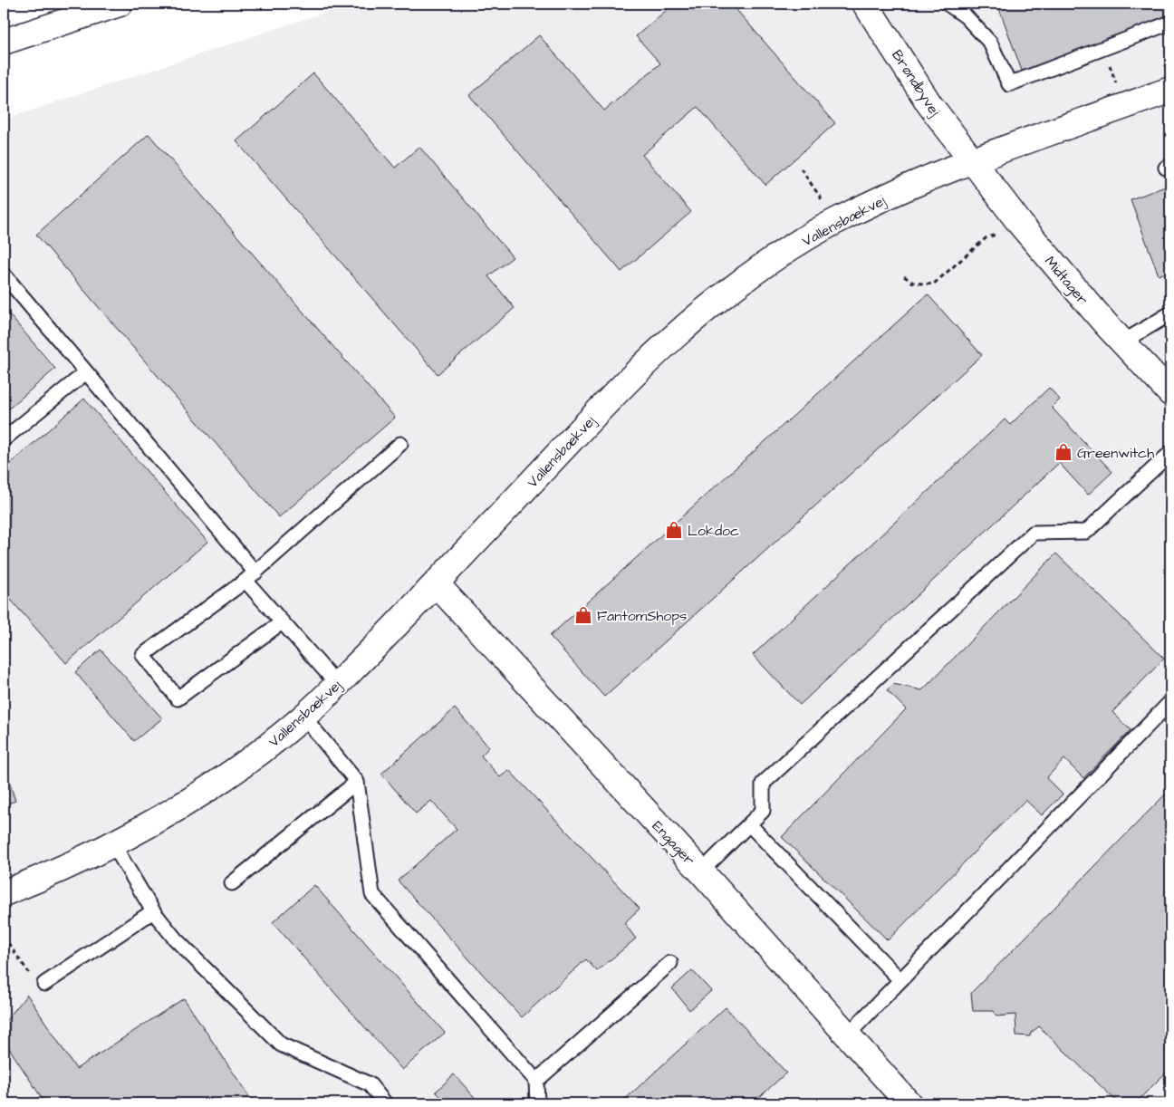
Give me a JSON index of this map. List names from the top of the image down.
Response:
{
  "streets": {
    "main road": [
      "Brøndbyvej",
      "Vallensbækvej",
      "Midtager",
      "Engager"
    ]
  },
  "crossings": [
    ["Brøndbyvej", "Vallensbækvej"],
    ["Brøndbyvej", "Midtager"],
    ["Vallensbækvej", "Midtager"],
    ["Vallensbækvej", "Engager"]
  ],
  "places": {
    "shop": ["Greenwitch", "Lokdoc", "FantomShops"]
  }
}
